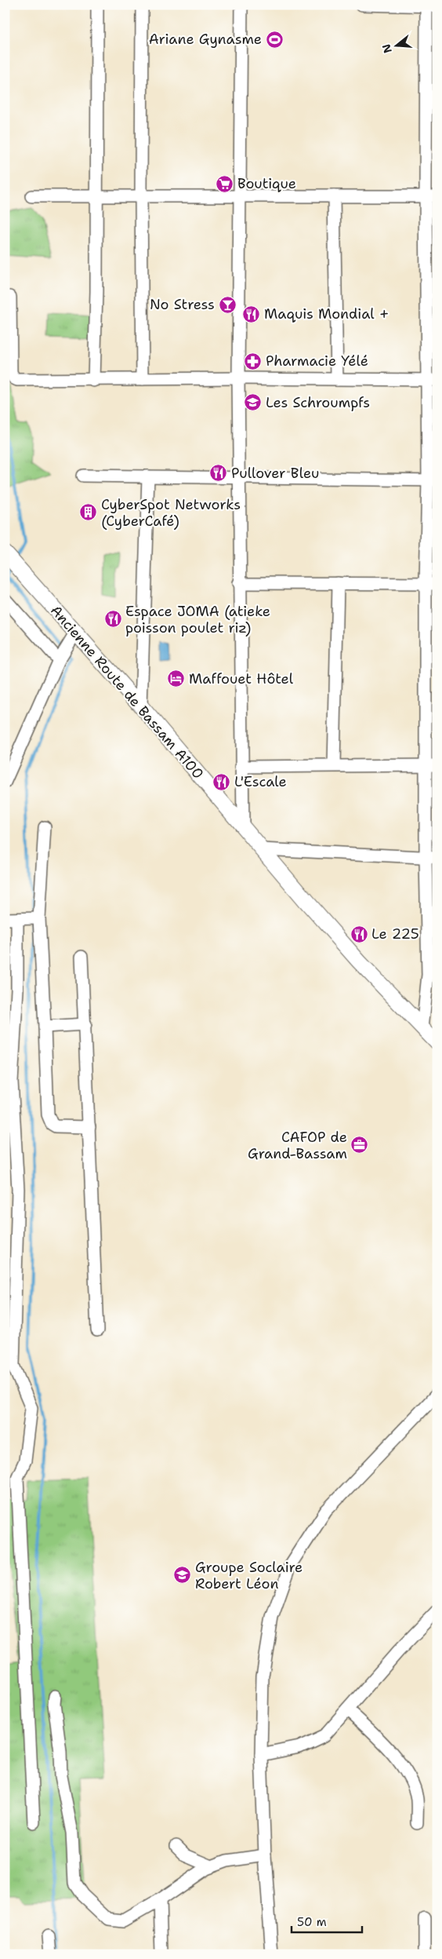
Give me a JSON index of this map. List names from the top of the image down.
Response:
{
  "streets": {
    "main road": ["Ancienne Route de Bassam A100"]
  },
  "places": {
    "sports": ["Ariane Gynasme"],
    "supermarket": ["Boutique"],
    "bar": ["No Stress"],
    "restaurant": [
      "Maquis Mondial +",
      "Pullover Bleu",
      "Espace JOMA (atieke poisson poulet riz)",
      "L'Escale",
      "Le 225"
    ],
    "pharmacy": ["Pharmacie Yélé"],
    "school or university": ["Les Schroumpfs", "Groupe Soclaire Robert Léon"],
    "building": ["CyberSpot Networks (CyberCafé)"],
    "hotel": ["Maffouet Hôtel"],
    "office": ["CAFOP de Grand-Bassam"]
  },
  "scale_bar": "50 m",
  "north": "left"
}
